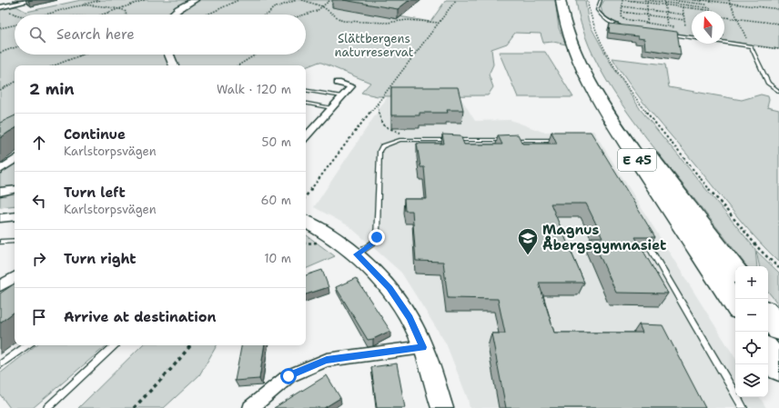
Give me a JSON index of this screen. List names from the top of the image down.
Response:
{
  "streets": {
    "highway": ["E 45"]
  },
  "parks": ["Slättbergens naturreservat"],
  "places": {
    "school or university": ["Magnus Åbergsgymnasiet"]
  },
  "north": "top",
  "page": {
    "search": "Search here",
    "heading": ["2 min", "Walk · 120 m"],
    "list": [
      ["Continue", "Karlstorpsvägen", "50 m"],
      ["Turn left", "Karlstorpsvägen", "60 m"],
      ["Turn right", "10 m"],
      "Arrive at destination"
    ],
    "map_buttons": ["+", "−"]
  }
}
